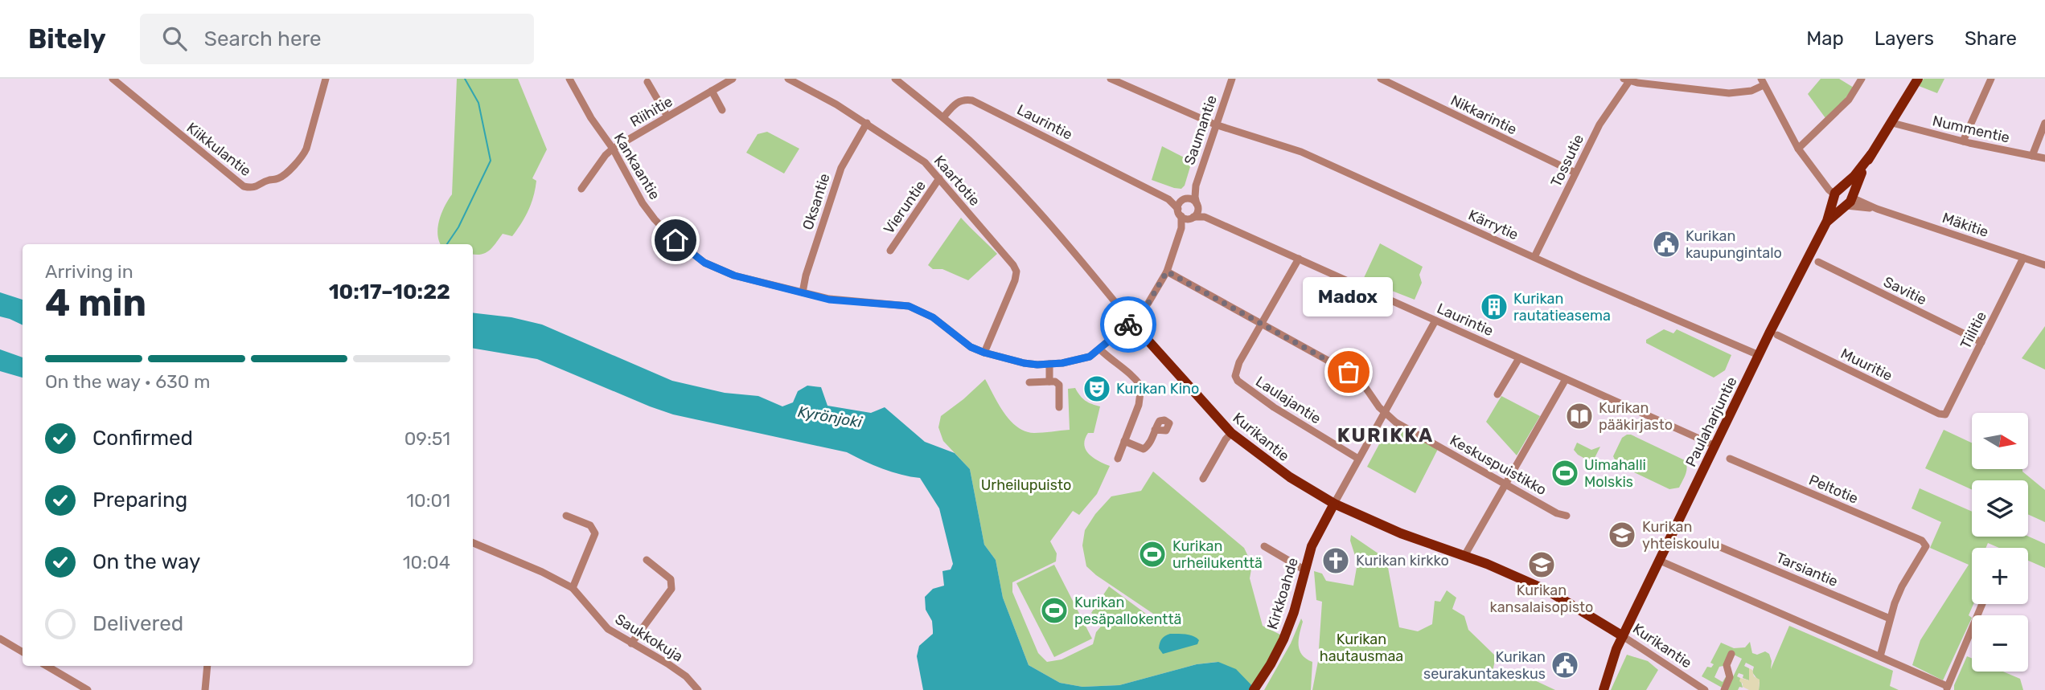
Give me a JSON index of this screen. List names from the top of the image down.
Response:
{
  "streets": {
    "main road": ["Paulaharjuntie", "Kurikantie", "Kirkkoahde"],
    "street": [
      "Riihitie",
      "Nikkarintie",
      "Laurintie",
      "Nummentie",
      "Saumantie",
      "Kiikkulantie",
      "Tossutie",
      "Kankaantie",
      "Kaartotie",
      "Oksantie",
      "Vieruntie",
      "Kärrytie",
      "Mäkitie",
      "Savitie",
      "Tiilitie",
      "Muuritie",
      "Laulajantie",
      "Keskuspuistikko",
      "Peltotie",
      "Tarsiantie",
      "Saukkokuja"
    ]
  },
  "crossings": [
    ["Riihitie", "Kankaantie"],
    ["Nikkarintie", "Tossutie"],
    ["Laurintie", "Saumantie"],
    ["Laurintie", "Laulajantie"],
    ["Laurintie", "Paulaharjuntie"],
    ["Laurintie", "Kurikantie"],
    ["Nummentie", "Paulaharjuntie"],
    ["Saumantie", "Kärrytie"],
    ["Tossutie", "Kärrytie"],
    ["Kankaantie", "Kaartotie"],
    ["Kankaantie", "Oksantie"],
    ["Kankaantie", "Kurikantie"],
    ["Kaartotie", "Oksantie"],
    ["Kaartotie", "Vieruntie"],
    ["Kärrytie", "Paulaharjuntie"],
    ["Mäkitie", "Tiilitie"],
    ["Mäkitie", "Paulaharjuntie"],
    ["Savitie", "Tiilitie"],
    ["Tiilitie", "Muuritie"],
    ["Laulajantie", "Keskuspuistikko"],
    ["Paulaharjuntie", "Kurikantie"],
    ["Kurikantie", "Kirkkoahde"],
    ["Peltotie", "Tarsiantie"]
  ],
  "districts": ["KURIKKA"],
  "water": ["Kyrönjoki"],
  "parks": ["Urheilupuisto", "Kurikan hautausmaa"],
  "places": {
    "public building": ["Kurikan kaupungintalo", "Kurikan seurakuntakeskus"],
    "building": ["Kurikan rautatieasema"],
    "other": ["Madox"],
    "theatre": ["Kurikan Kino"],
    "library": ["Kurikan pääkirjasto"],
    "sports": ["Uimahalli Molskis", "Kurikan urheilukenttä", "Kurikan pesäpallokenttä"],
    "school or university": ["Kurikan yhteiskoulu", "Kurikan kansalaisopisto"],
    "church": ["Kurikan kirkko"]
  },
  "north": "right",
  "page": {
    "header": "Bitely",
    "search": "Search here",
    "nav": ["Map", "Layers", "Share"],
    "heading": ["4 min", "Arriving in", "10:17–10:22"],
    "bubble": "Madox",
    "bar": "On the way · 630 m",
    "list": [
      ["Confirmed", "09:51"],
      ["Preparing", "10:01"],
      ["On the way", "10:04"],
      "Delivered"
    ],
    "map_buttons": ["+", "−"]
  }
}
